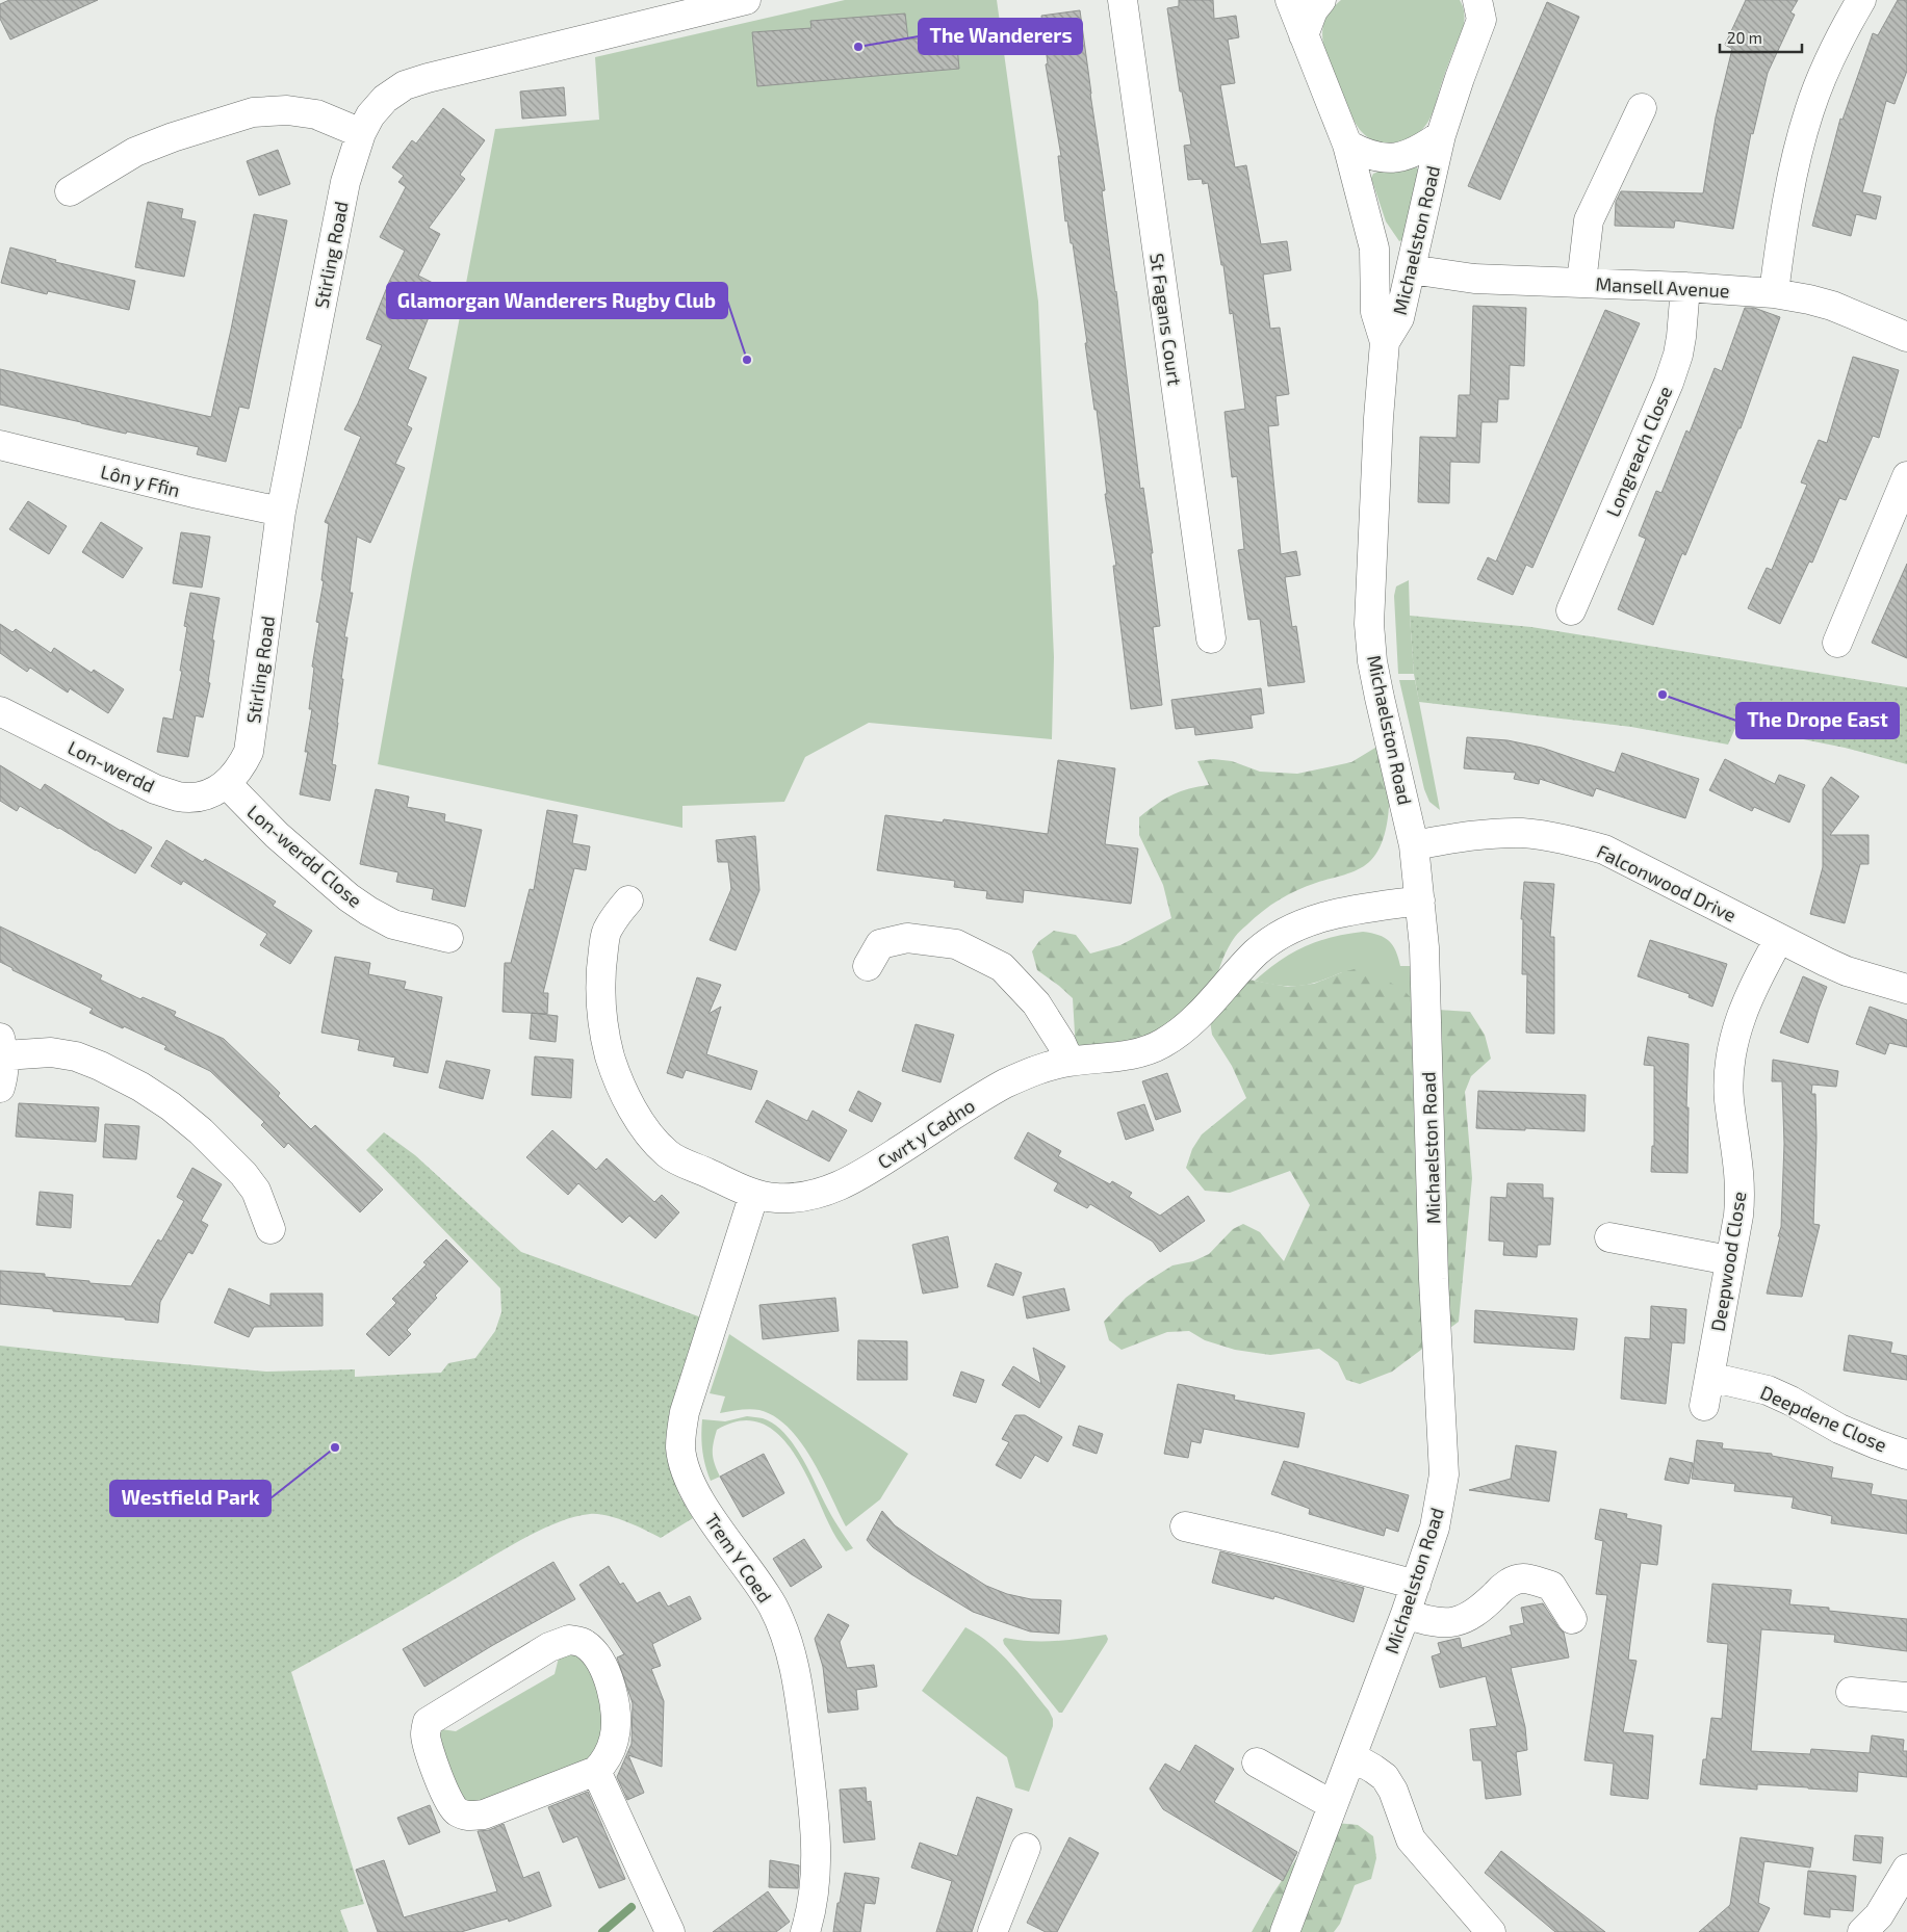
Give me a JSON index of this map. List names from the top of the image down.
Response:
{
  "streets": {
    "street": [
      "Michaelston Road",
      "Stirling Road",
      "Mansell Avenue",
      "St Fagans Court",
      "Longreach Close",
      "Lôn y Ffin",
      "Lon-werdd",
      "Lon-werdd Close",
      "Falconwood Drive",
      "Cwrt y Cadno",
      "Deepwood Close",
      "Deepdene Close",
      "Trem Y Coed"
    ]
  },
  "crossings": [
    ["Michaelston Road", "Mansell Avenue"],
    ["Michaelston Road", "Falconwood Drive"],
    ["Michaelston Road", "Cwrt y Cadno"],
    ["Stirling Road", "Lôn y Ffin"],
    ["Stirling Road", "Lon-werdd"],
    ["Stirling Road", "Lon-werdd Close"],
    ["Mansell Avenue", "Longreach Close"],
    ["Lon-werdd", "Lon-werdd Close"],
    ["Falconwood Drive", "Deepwood Close"],
    ["Cwrt y Cadno", "Trem Y Coed"],
    ["Deepwood Close", "Deepdene Close"]
  ],
  "places": [
    "The Wanderers",
    "Glamorgan Wanderers Rugby Club",
    "The Drope East",
    "Westfield Park"
  ],
  "scale_bar": "20 m"
}
